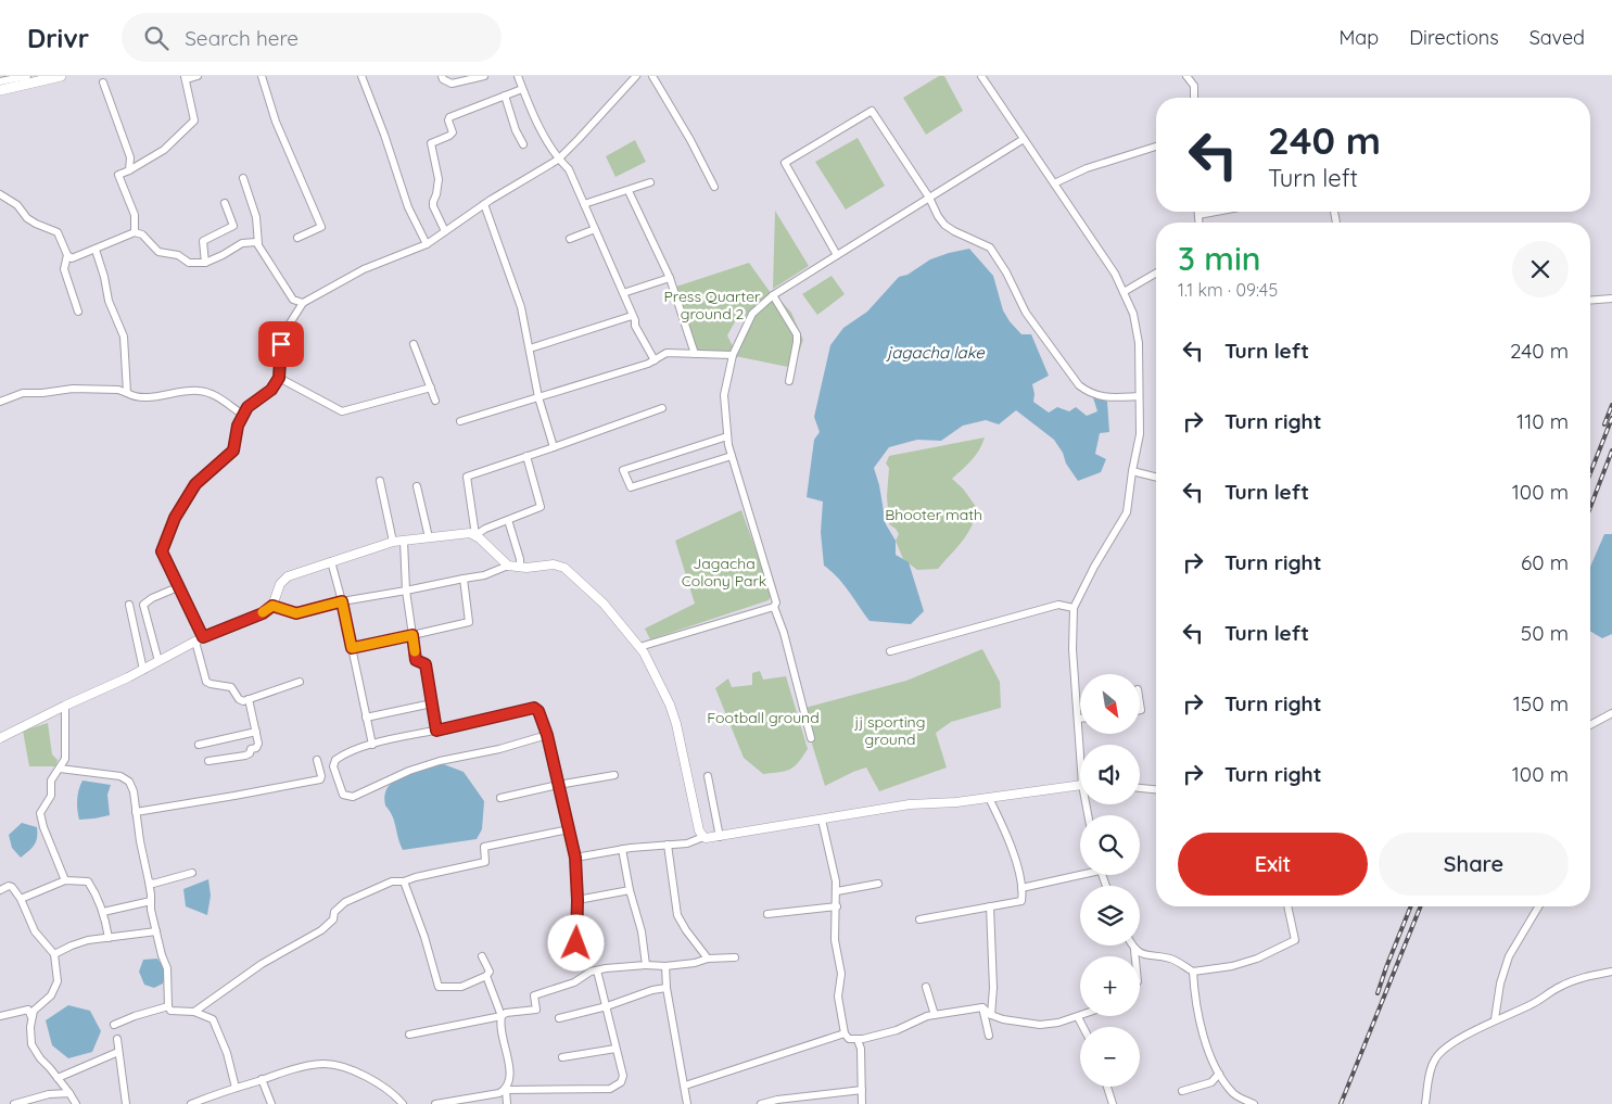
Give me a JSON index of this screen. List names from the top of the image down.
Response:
{
  "water": ["jagacha lake"],
  "parks": [
    "Press Quarter ground 2",
    "Bhooter math",
    "Jagacha Colony Park",
    "Football ground",
    "jj sporting ground"
  ],
  "north": "bottom right",
  "page": {
    "header": "Drivr",
    "search": "Search here",
    "nav": ["Map", "Directions", "Saved"],
    "turn": ["240 m", "Turn left"],
    "heading": ["3 min", "1.1 km · 09:45"],
    "list": [
      {
        "name": "Turn left",
        "value": "240 m"
      },
      {
        "name": "Turn right",
        "value": "110 m"
      },
      {
        "name": "Turn left",
        "value": "100 m"
      },
      {
        "name": "Turn right",
        "value": "60 m"
      },
      {
        "name": "Turn left",
        "value": "50 m"
      },
      {
        "name": "Turn right",
        "value": "150 m"
      },
      {
        "name": "Turn right",
        "value": "100 m"
      }
    ],
    "map_buttons": ["+", "−"],
    "buttons": ["Exit", "Share"]
  }
}
